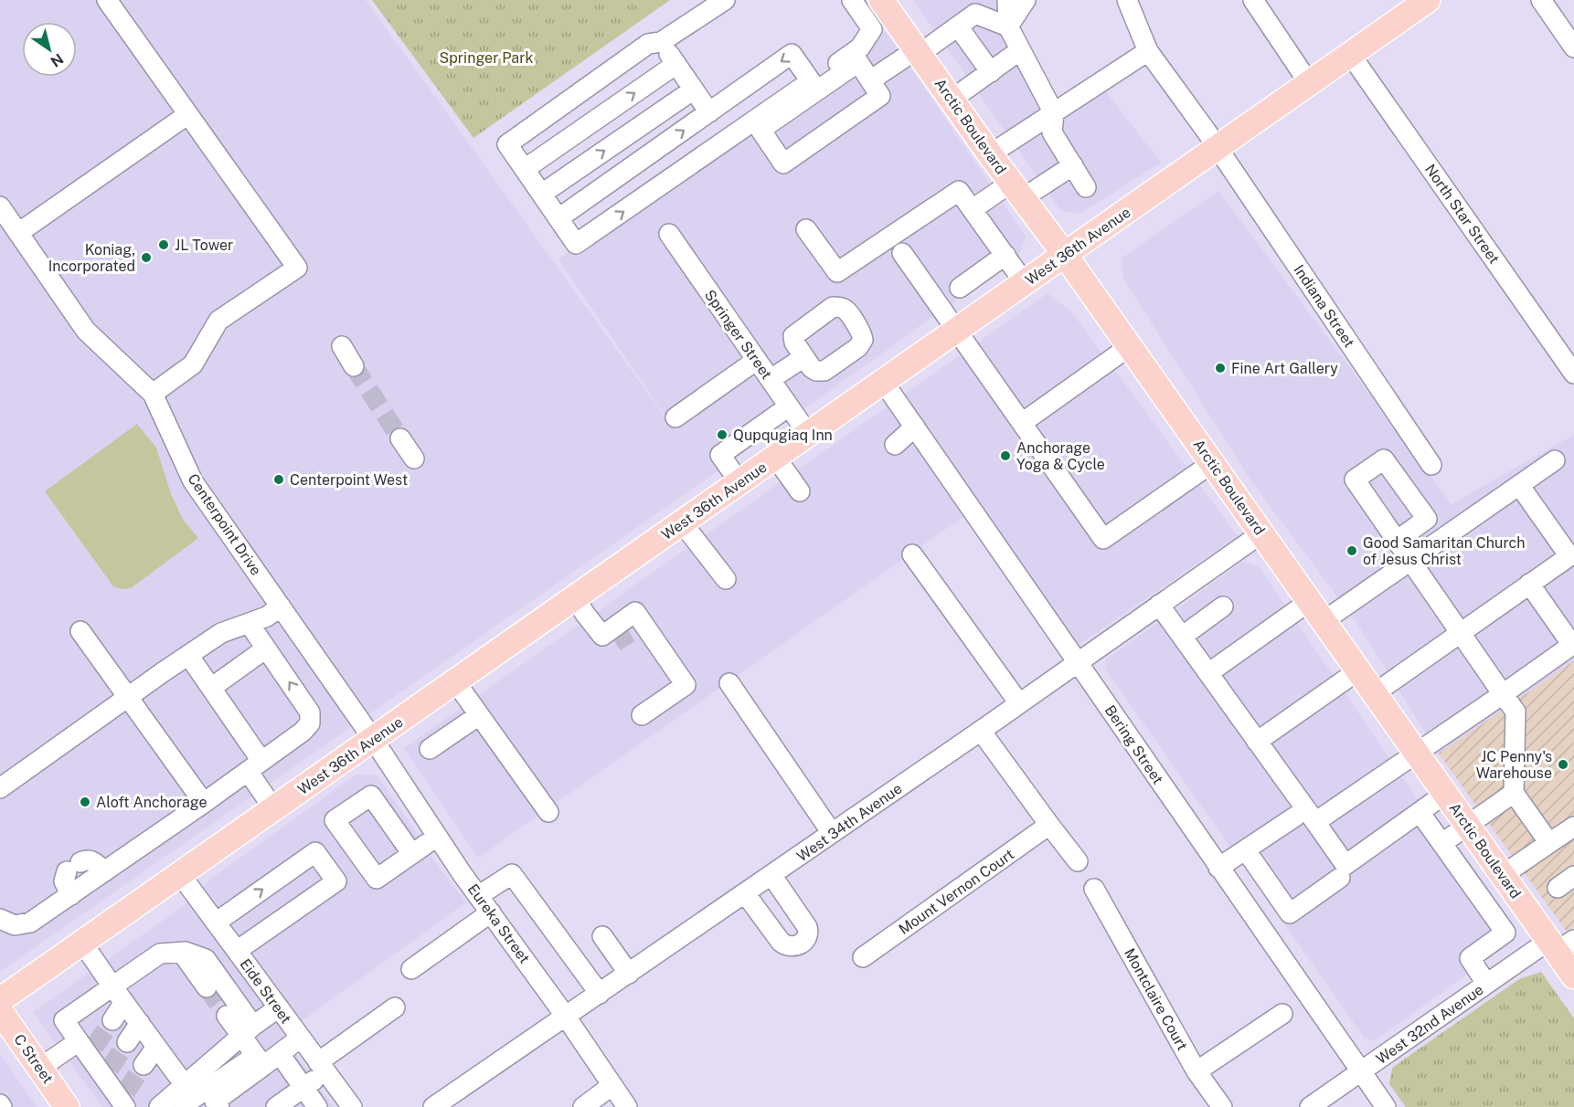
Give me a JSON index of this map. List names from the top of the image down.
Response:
{
  "streets": {
    "main road": ["Arctic Boulevard", "West 36th Avenue", "C Street"],
    "street": [
      "North Star Street",
      "Indiana Street",
      "Springer Street",
      "Centerpoint Drive",
      "Bering Street",
      "West 34th Avenue",
      "Mount Vernon Court",
      "Eureka Street",
      "Eide Street",
      "Montclaire Court",
      "West 32nd Avenue"
    ]
  },
  "crossings": [
    ["Arctic Boulevard", "West 36th Avenue"],
    ["Arctic Boulevard", "West 34th Avenue"],
    ["Arctic Boulevard", "West 32nd Avenue"],
    ["North Star Street", "West 36th Avenue"],
    ["West 36th Avenue", "Indiana Street"],
    ["West 36th Avenue", "Springer Street"],
    ["West 36th Avenue", "Centerpoint Drive"],
    ["West 36th Avenue", "Bering Street"],
    ["West 36th Avenue", "Eureka Street"],
    ["West 36th Avenue", "Eide Street"],
    ["Centerpoint Drive", "Eureka Street"],
    ["Bering Street", "West 34th Avenue"],
    ["Bering Street", "West 32nd Avenue"],
    ["West 34th Avenue", "Eureka Street"]
  ],
  "parks": ["Springer Park"],
  "places": [
    "JL Tower",
    "Koniag, Incorporated",
    "Fine Art Gallery",
    "Qupqugiaq Inn",
    "Anchorage Yoga & Cycle",
    "Centerpoint West",
    "Good Samaritan Church of Jesus Christ",
    "JC Penny's Warehouse",
    "Aloft Anchorage"
  ],
  "north": "bottom right"
}
